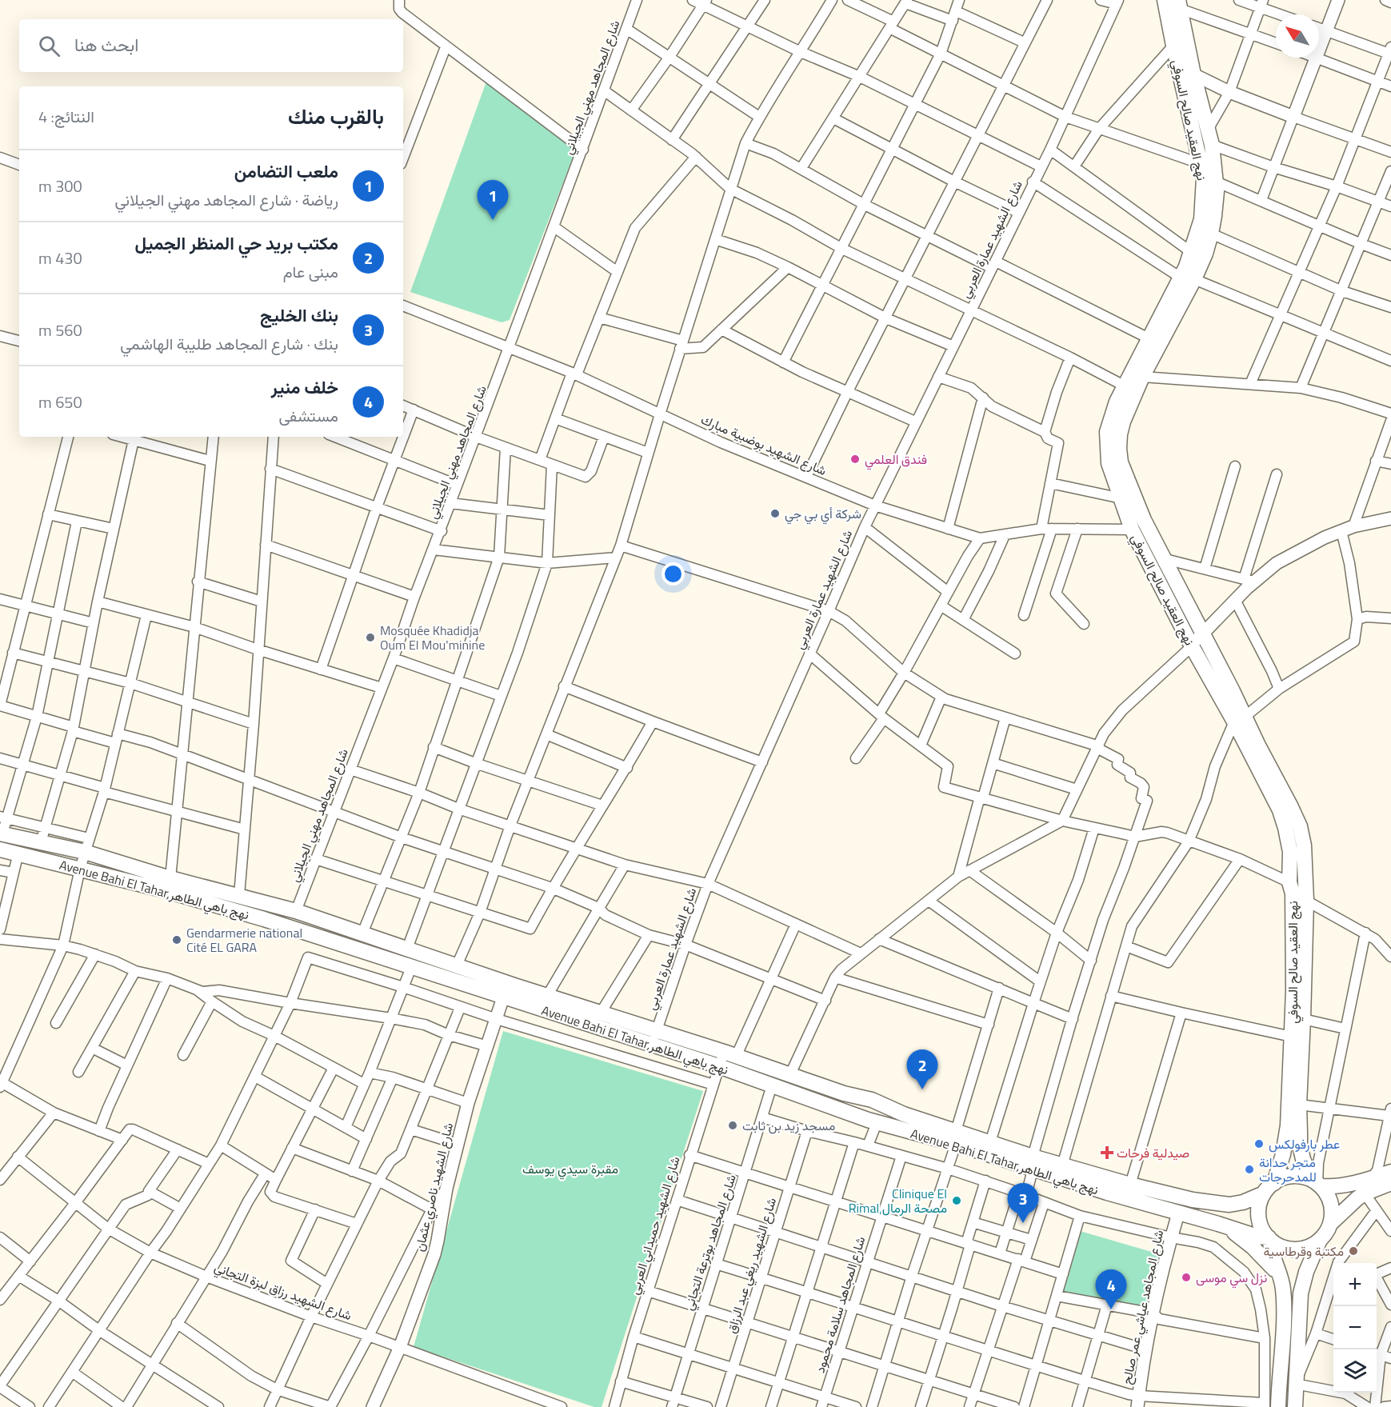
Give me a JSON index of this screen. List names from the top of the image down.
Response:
{
  "streets": {
    "main road": ["نهج العقيد صالح السوفي", "Avenue Bahi El Tahar,نهج باهي الطاهر"],
    "street": [
      "شارع المجاهد مهني الجيلاني",
      "شارع الشهيد عمارة العربي",
      "شارع الشهيد بوضبية مبارك",
      "شارع الشهيد ناصري عثمان",
      "شارع الشهيد حميداني العربي",
      "شارع المجاهد بوترعة التجاني",
      "شارع الشهيد ريغي عبد الرزاق",
      "شارع الشهيد رزاق لبزة التجاني",
      "شارع المجاهد سلامة محمود",
      "شارع المجاهد عياشي عمر صالح"
    ]
  },
  "crossings": [
    ["شارع المجاهد مهني الجيلاني", "شارع الشهيد بوضبية مبارك"],
    ["شارع المجاهد مهني الجيلاني", "Avenue Bahi El Tahar,نهج باهي الطاهر"],
    ["نهج العقيد صالح السوفي", "شارع الشهيد بوضبية مبارك"],
    ["نهج العقيد صالح السوفي", "Avenue Bahi El Tahar,نهج باهي الطاهر"],
    ["شارع الشهيد عمارة العربي", "شارع الشهيد بوضبية مبارك"],
    ["شارع الشهيد عمارة العربي", "Avenue Bahi El Tahar,نهج باهي الطاهر"],
    ["Avenue Bahi El Tahar,نهج باهي الطاهر", "شارع الشهيد ناصري عثمان"],
    ["Avenue Bahi El Tahar,نهج باهي الطاهر", "شارع الشهيد حميداني العربي"],
    ["Avenue Bahi El Tahar,نهج باهي الطاهر", "شارع المجاهد بوترعة التجاني"],
    ["Avenue Bahi El Tahar,نهج باهي الطاهر", "شارع المجاهد عياشي عمر صالح"],
    ["شارع الشهيد ناصري عثمان", "شارع الشهيد رزاق لبزة التجاني"]
  ],
  "parks": ["مقبرة سيدي يوسف"],
  "places": {
    "other": [
      "فندق العلمي",
      "شركة أي بي جي",
      "Mosquée Khadidja Oum El Mou'minine",
      "Gendarmerie national Cité EL GARA",
      "مسجد زيد بن ثابت",
      "عطر بارفولكس",
      "متجر حدانة للمدحرجات",
      "Clinique El Rimal,مصحة الرمال",
      "مكتبة وقرطاسية",
      "نزل سي موسى"
    ],
    "health": ["صيدلية فرحات"]
  },
  "north": "top left",
  "page": {
    "search": "ابحث هنا",
    "heading": ["بالقرب منك", "النتائج: 4"],
    "list": [
      {
        "mark": "1",
        "name": "ملعب التضامن",
        "note": "رياضة · شارع المجاهد مهني الجيلاني",
        "value": "300 m"
      },
      {
        "mark": "2",
        "name": "مكتب بريد حي المنظر الجميل",
        "note": "مبنى عام",
        "value": "430 m"
      },
      {
        "mark": "3",
        "name": "بنك الخليج",
        "note": "بنك · شارع المجاهد طليبة الهاشمي",
        "value": "560 m"
      },
      {
        "mark": "4",
        "name": "خلف منير",
        "note": "مستشفى",
        "value": "650 m"
      }
    ],
    "pins": [
      "1",
      "2",
      "3",
      "4"
    ],
    "map_buttons": ["+", "−"]
  }
}
